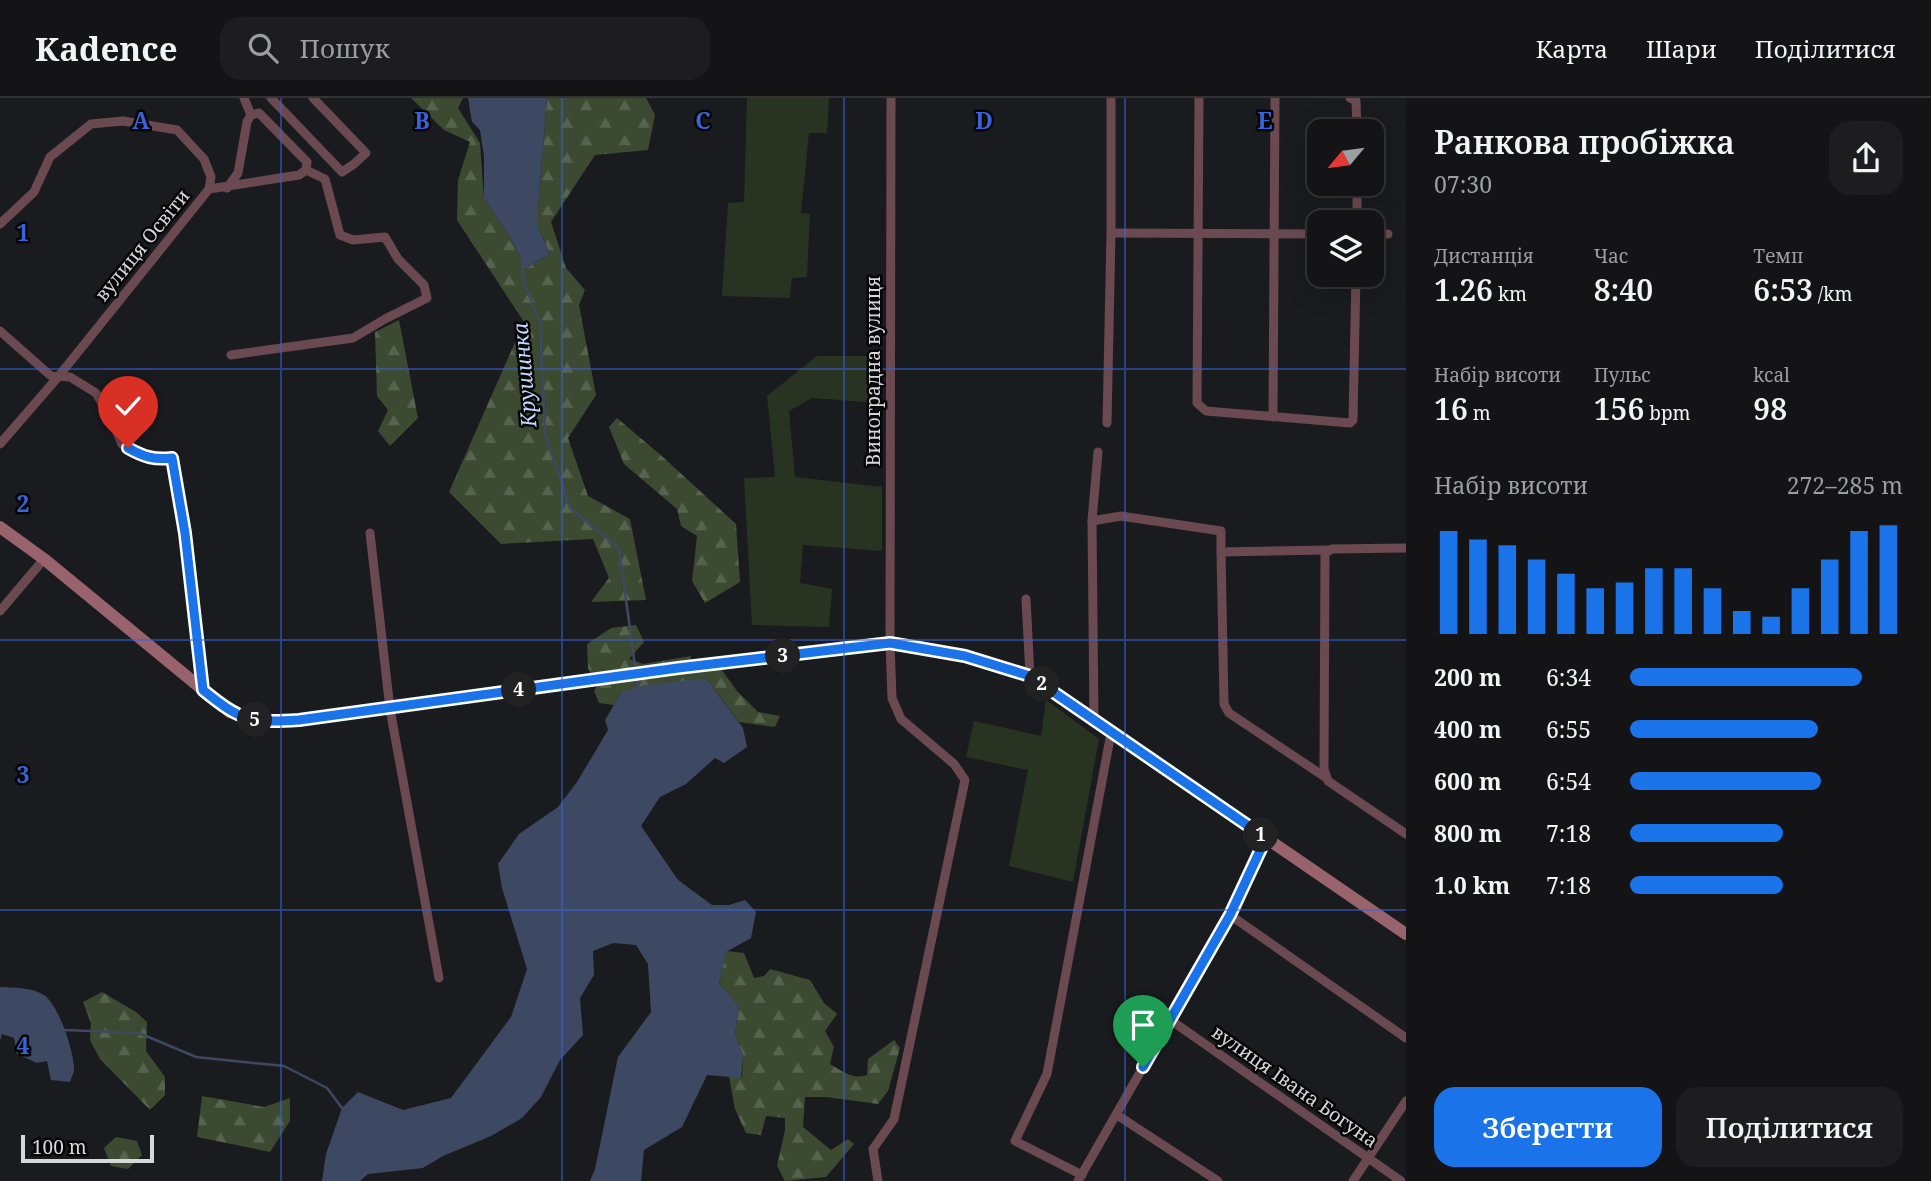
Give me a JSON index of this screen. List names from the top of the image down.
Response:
{
  "streets": {
    "street": ["вулиця Освіти", "Виноградна вулиця", "вулиця Івана Богуна"]
  },
  "water": ["Крушинка"],
  "scale_bar": "100 m",
  "north": "bottom left",
  "page": {
    "header": "Kadence",
    "search": "Пошук",
    "nav": ["Карта", "Шари", "Поділитися"],
    "heading": ["Ранкова пробіжка", "07:30"],
    "stats": [
      ["Дистанція", "1.26 km"],
      ["Час", "8:40"],
      ["Темп", "6:53 /km"],
      ["Набір висоти", "16 m"],
      ["Пульс", "156 bpm"],
      ["kcal", "98"]
    ],
    "chart": ["Набір висоти", "272–285 m"],
    "pins": [
      "3",
      "2",
      "4",
      "5",
      "1"
    ],
    "list": [
      {
        "name": "200 m",
        "note": "6:34"
      },
      {
        "name": "400 m",
        "note": "6:55"
      },
      {
        "name": "600 m",
        "note": "6:54"
      },
      {
        "name": "800 m",
        "note": "7:18"
      },
      {
        "name": "1.0 km",
        "note": "7:18"
      }
    ],
    "buttons": ["Зберегти", "Поділитися"],
    "scale": "100 m"
  },
  "grid": {
    "columns": [
      "A",
      "B",
      "C",
      "D",
      "E"
    ],
    "rows": [
      "1",
      "2",
      "3",
      "4"
    ]
  }
}
